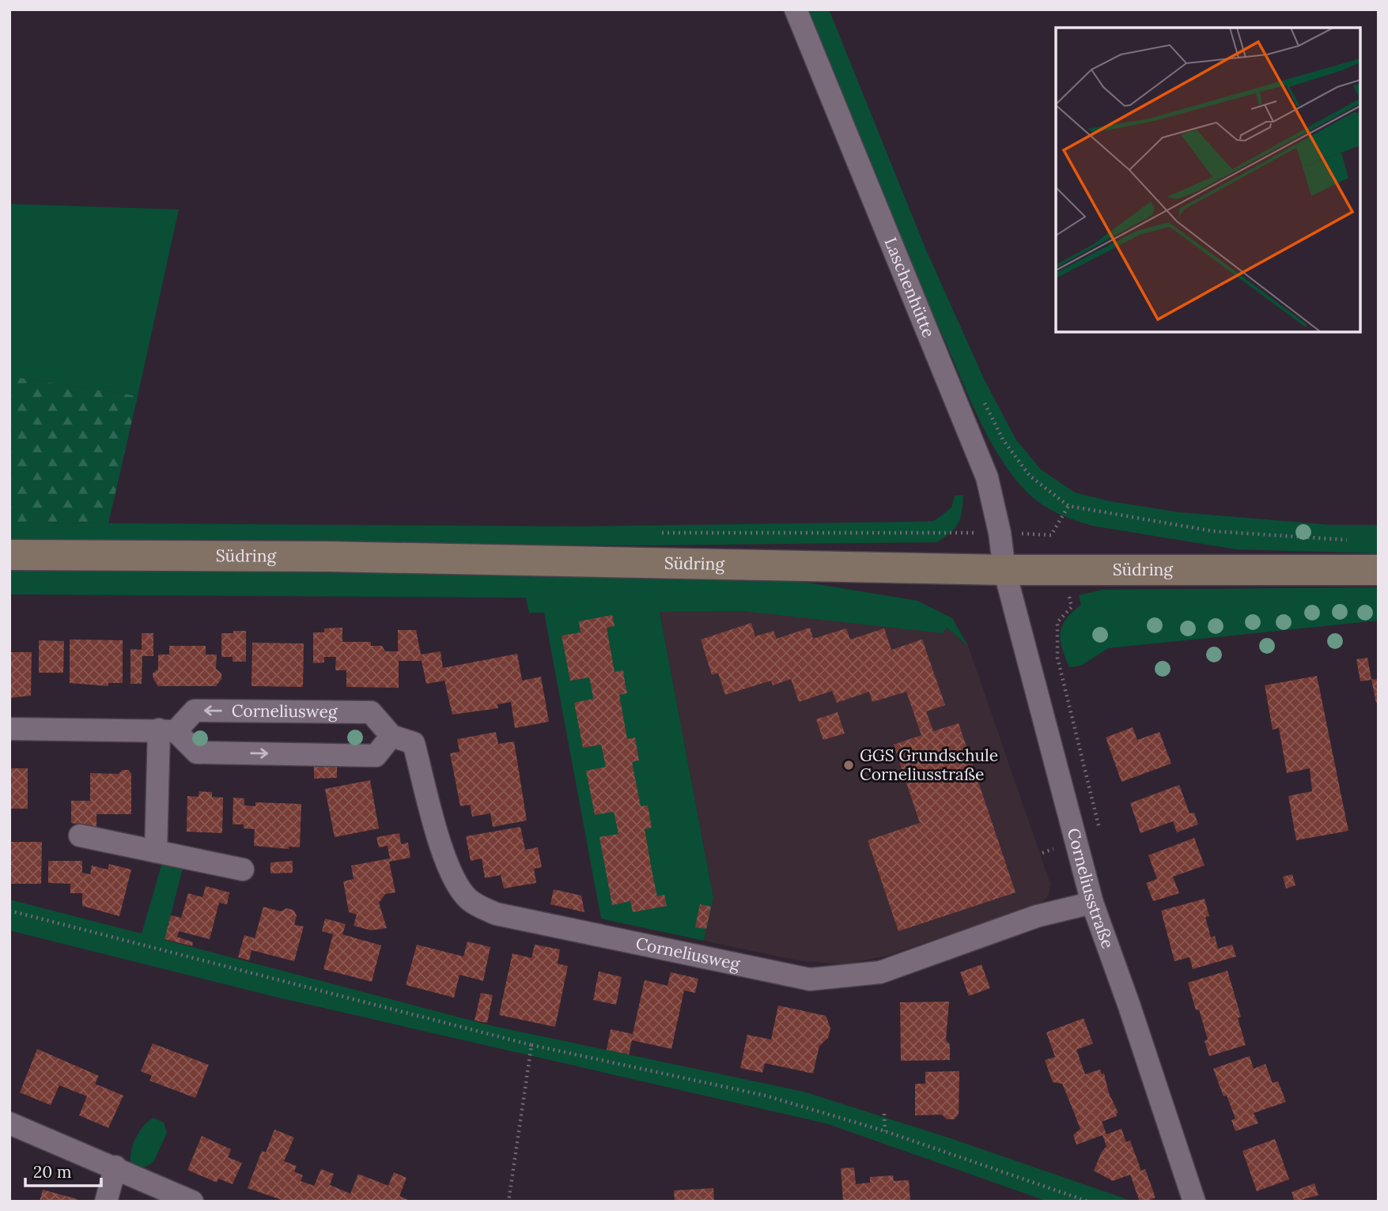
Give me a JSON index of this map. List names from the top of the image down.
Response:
{
  "streets": {
    "main road": ["Südring"],
    "street": ["Laschenhütte", "Corneliusweg", "Corneliusstraße"]
  },
  "crossings": [
    ["Laschenhütte", "Südring"],
    ["Laschenhütte", "Corneliusstraße"],
    ["Südring", "Corneliusstraße"],
    ["Corneliusweg", "Corneliusstraße"]
  ],
  "places": ["GGS Grundschule Corneliusstraße"],
  "scale_bar": "20 m"
}
